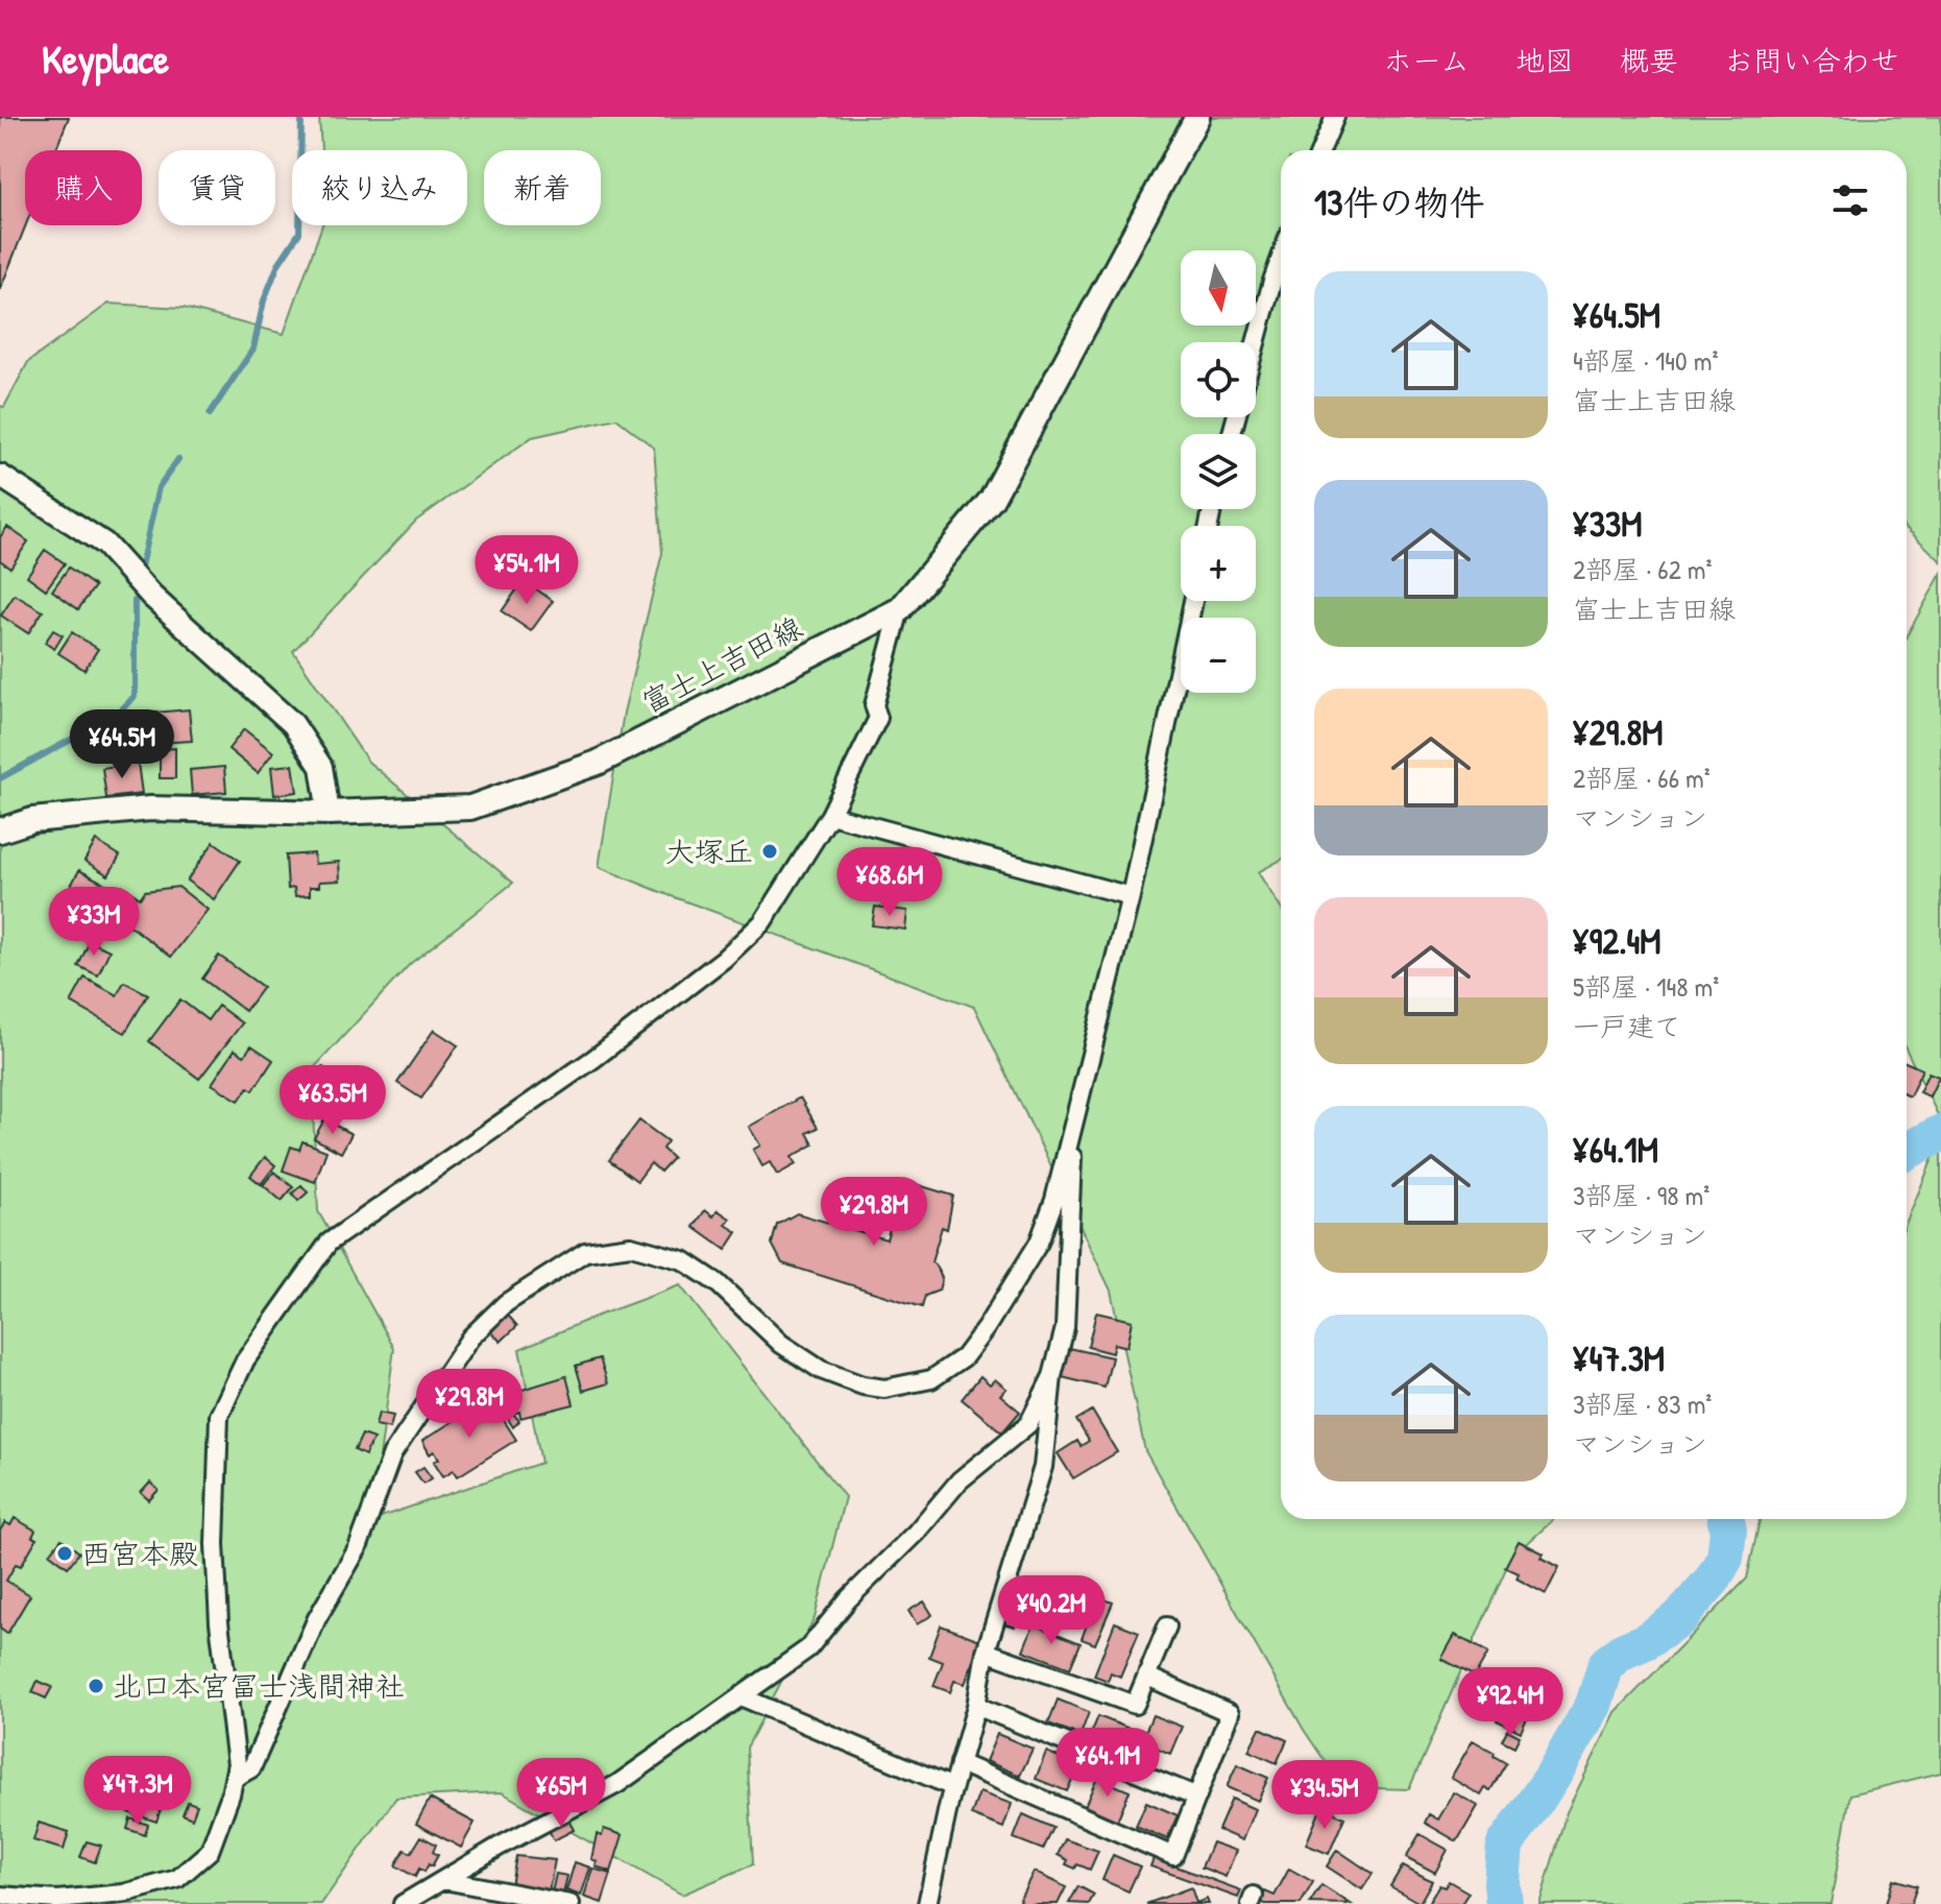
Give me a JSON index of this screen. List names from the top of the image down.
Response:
{
  "streets": {
    "main road": ["富士上吉田線"]
  },
  "places": ["大塚丘", "西宮本殿", "北口本宮冨士浅間神社"],
  "north": "bottom",
  "page": {
    "header": "Keyplace",
    "nav": [
      "ホーム",
      "地図",
      "概要",
      "お問い合わせ"
    ],
    "chip": [
      "購入",
      "賃貸",
      "絞り込み",
      "新着"
    ],
    "heading": "13件の物件",
    "map_buttons": ["+", "−"],
    "list": [
      {
        "name": "¥64.5M",
        "note": "4部屋 · 140 m² · 富士上吉田線"
      },
      {
        "name": "¥33M",
        "note": "2部屋 · 62 m² · 富士上吉田線"
      },
      {
        "name": "¥29.8M",
        "note": "2部屋 · 66 m² · マンション"
      },
      {
        "name": "¥92.4M",
        "note": "5部屋 · 148 m² · 一戸建て"
      },
      {
        "name": "¥64.1M",
        "note": "3部屋 · 98 m² · マンション"
      },
      {
        "name": "¥47.3M",
        "note": "3部屋 · 83 m² · マンション"
      }
    ],
    "price": [
      "¥54.1M",
      "¥64.5M",
      "¥68.6M",
      "¥33M",
      "¥63.5M",
      "¥29.8M",
      "¥29.8M",
      "¥40.2M",
      "¥92.4M",
      "¥64.1M",
      "¥47.3M",
      "¥65M",
      "¥34.5M"
    ]
  }
}
